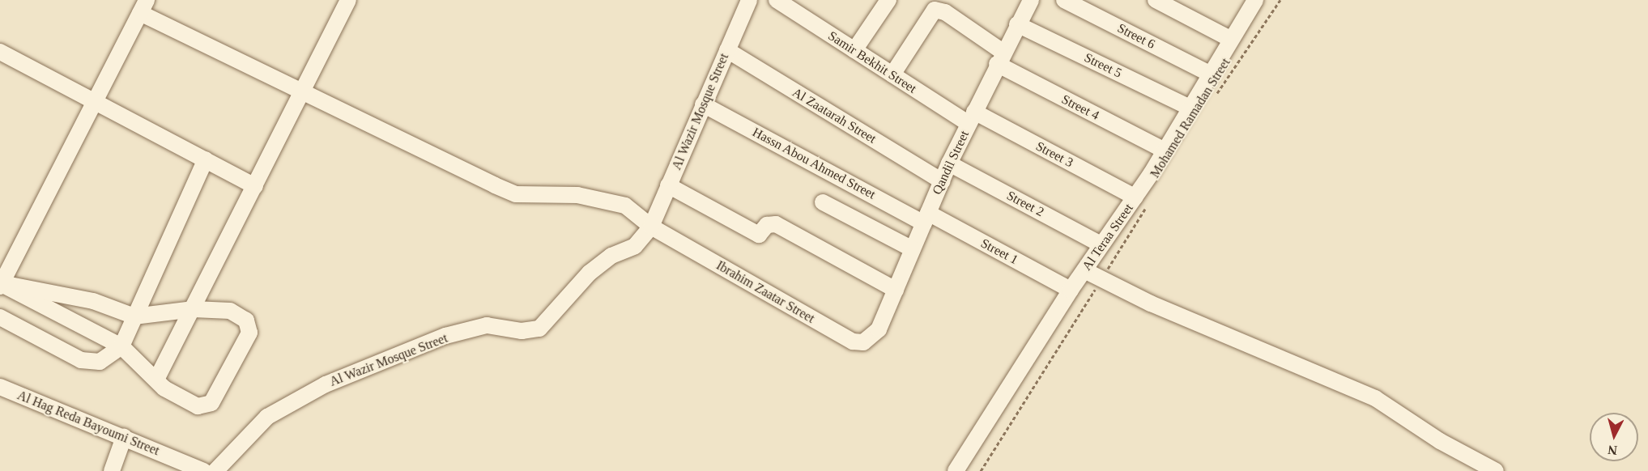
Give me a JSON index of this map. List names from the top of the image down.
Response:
{
  "streets": {
    "street": [
      "Street 6",
      "Samir Bekhit Street",
      "Street 5",
      "Street 4",
      "Al Wazir Mosque Street",
      "Al Zaatarah Street",
      "Street 3",
      "Qandil Street",
      "Hassn Abou Ahmed Street",
      "Street 2",
      "Al Teraa Street",
      "Street 1",
      "Ibrahim Zaatar Street",
      "Al Hag Reda Bayoumi Street"
    ],
    "path": ["Mohamed Ramadan Street"]
  },
  "crossings": [
    ["Street 6", "Al Teraa Street"],
    ["Samir Bekhit Street", "Street 4"],
    ["Samir Bekhit Street", "Street 3"],
    ["Samir Bekhit Street", "Qandil Street"],
    ["Street 5", "Qandil Street"],
    ["Street 5", "Al Teraa Street"],
    ["Street 4", "Qandil Street"],
    ["Street 4", "Al Teraa Street"],
    ["Al Wazir Mosque Street", "Al Zaatarah Street"],
    ["Al Wazir Mosque Street", "Hassn Abou Ahmed Street"],
    ["Al Wazir Mosque Street", "Ibrahim Zaatar Street"],
    ["Al Zaatarah Street", "Qandil Street"],
    ["Mohamed Ramadan Street", "Street 3"],
    ["Mohamed Ramadan Street", "Al Teraa Street"],
    ["Street 3", "Qandil Street"],
    ["Street 3", "Al Teraa Street"],
    ["Qandil Street", "Hassn Abou Ahmed Street"],
    ["Qandil Street", "Street 2"],
    ["Qandil Street", "Street 1"],
    ["Qandil Street", "Ibrahim Zaatar Street"],
    ["Hassn Abou Ahmed Street", "Street 1"],
    ["Street 2", "Al Teraa Street"],
    ["Al Teraa Street", "Street 1"]
  ],
  "north": "bottom"
}
